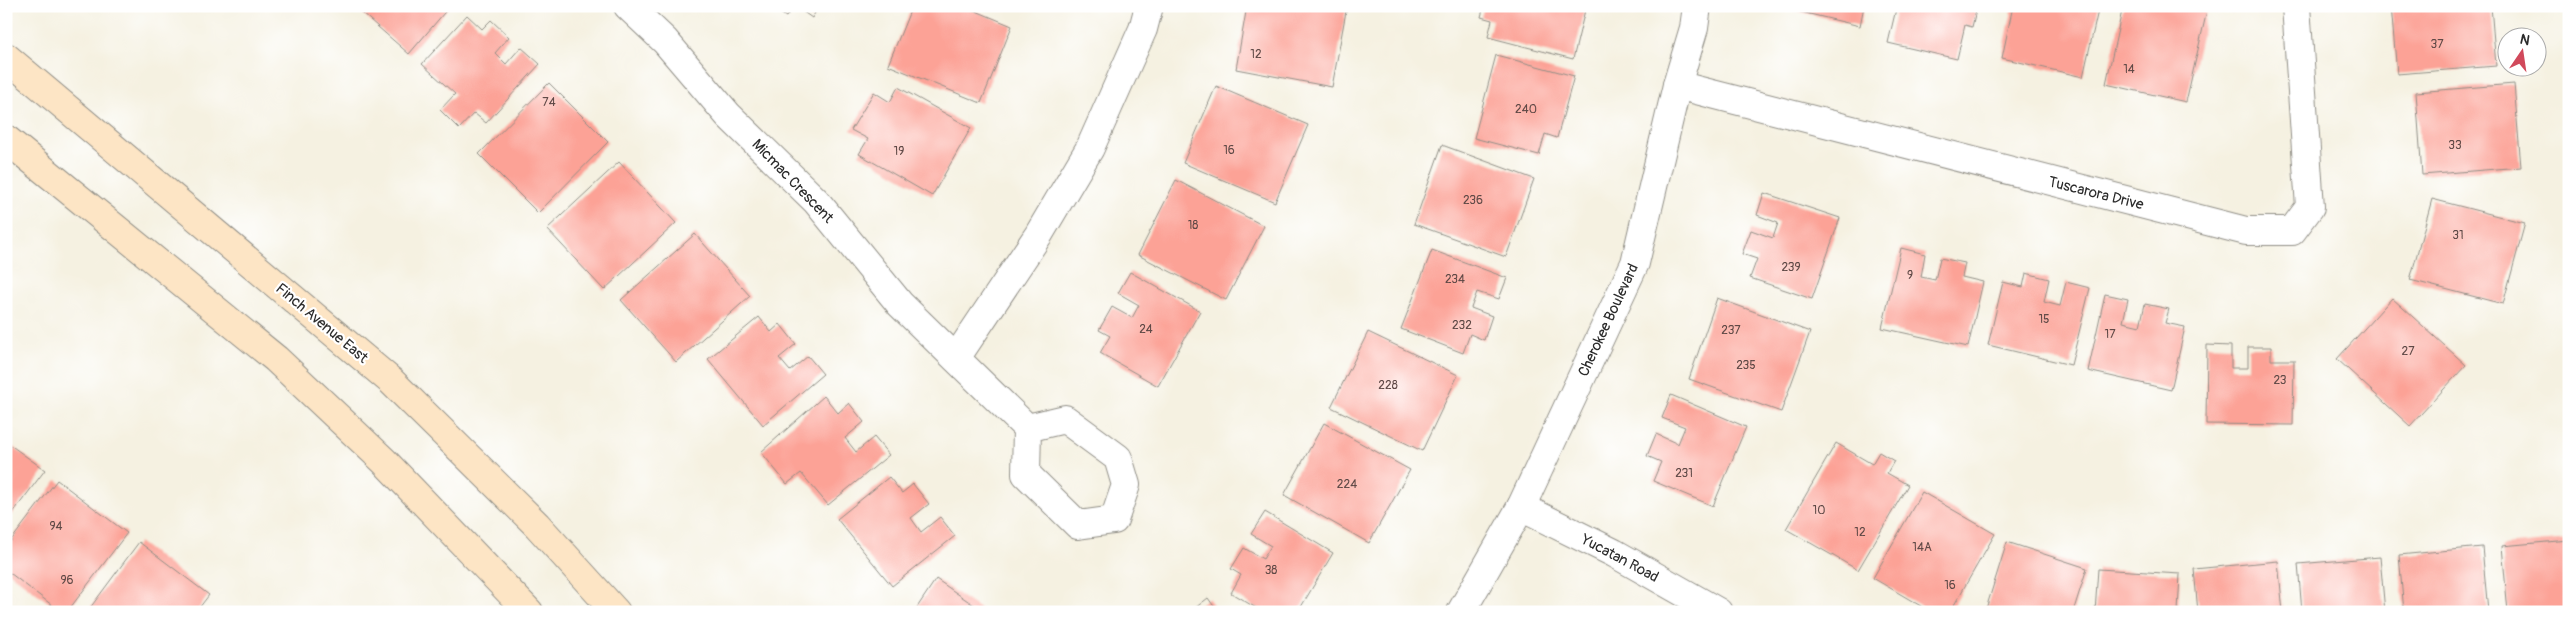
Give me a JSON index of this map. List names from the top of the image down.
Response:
{
  "streets": {
    "main road": ["Finch Avenue East"],
    "street": [
      "Micmac Crescent",
      "Tuscarora Drive",
      "Cherokee Boulevard",
      "Yucatan Road"
    ]
  },
  "crossings": [
    ["Tuscarora Drive", "Cherokee Boulevard"],
    ["Cherokee Boulevard", "Yucatan Road"]
  ],
  "house_numbers": [
    "37",
    "12",
    "14",
    "74",
    "240",
    "33",
    "16",
    "19",
    "236",
    "18",
    "31",
    "239",
    "9",
    "234",
    "15",
    "232",
    "24",
    "237",
    "17",
    "27",
    "235",
    "23",
    "228",
    "231",
    "224",
    "10",
    "94",
    "12",
    "14A",
    "38",
    "96",
    "16"
  ],
  "north": "top"
}
